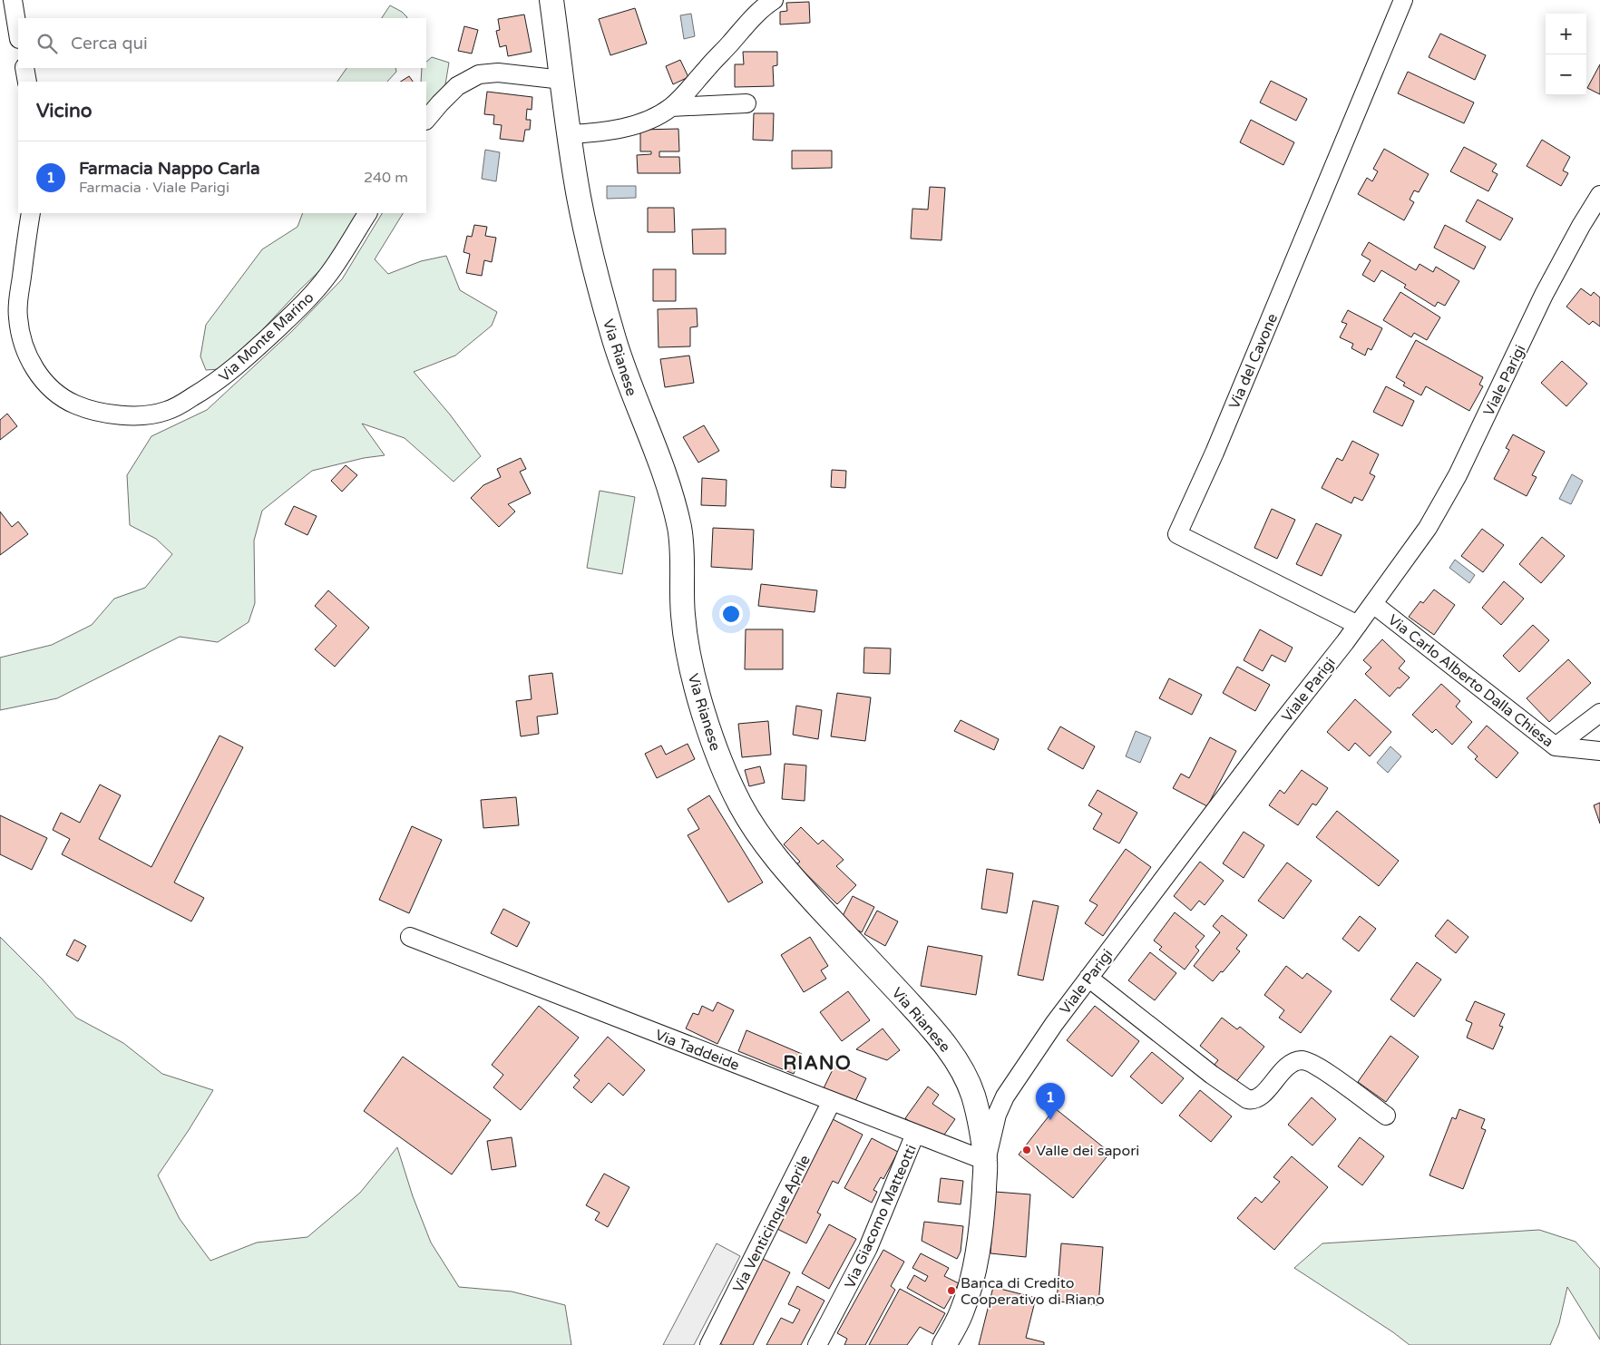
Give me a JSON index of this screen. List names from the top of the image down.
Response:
{
  "streets": {
    "main road": ["Via Rianese"],
    "street": [
      "Via Monte Marino",
      "Via del Cavone",
      "Viale Parigi",
      "Via Carlo Alberto Dalla Chiesa",
      "Via Taddeide",
      "Via Giacomo Matteotti",
      "Via Venticinque Aprile"
    ]
  },
  "crossings": [
    ["Via Rianese", "Viale Parigi"],
    ["Via Rianese", "Via Taddeide"],
    ["Via del Cavone", "Viale Parigi"],
    ["Viale Parigi", "Via Carlo Alberto Dalla Chiesa"],
    ["Viale Parigi", "Via Taddeide"],
    ["Via Taddeide", "Via Giacomo Matteotti"],
    ["Via Taddeide", "Via Venticinque Aprile"]
  ],
  "districts": ["RIANO"],
  "places": ["Valle dei sapori", "Banca di Credito Cooperativo di Riano"],
  "page": {
    "map_buttons": ["+", "−"],
    "search": "Cerca qui",
    "heading": "Vicino",
    "list": [
      {
        "mark": "1",
        "name": "Farmacia Nappo Carla",
        "note": "Farmacia · Viale Parigi",
        "value": "240 m"
      }
    ],
    "pins": "1"
  }
}
